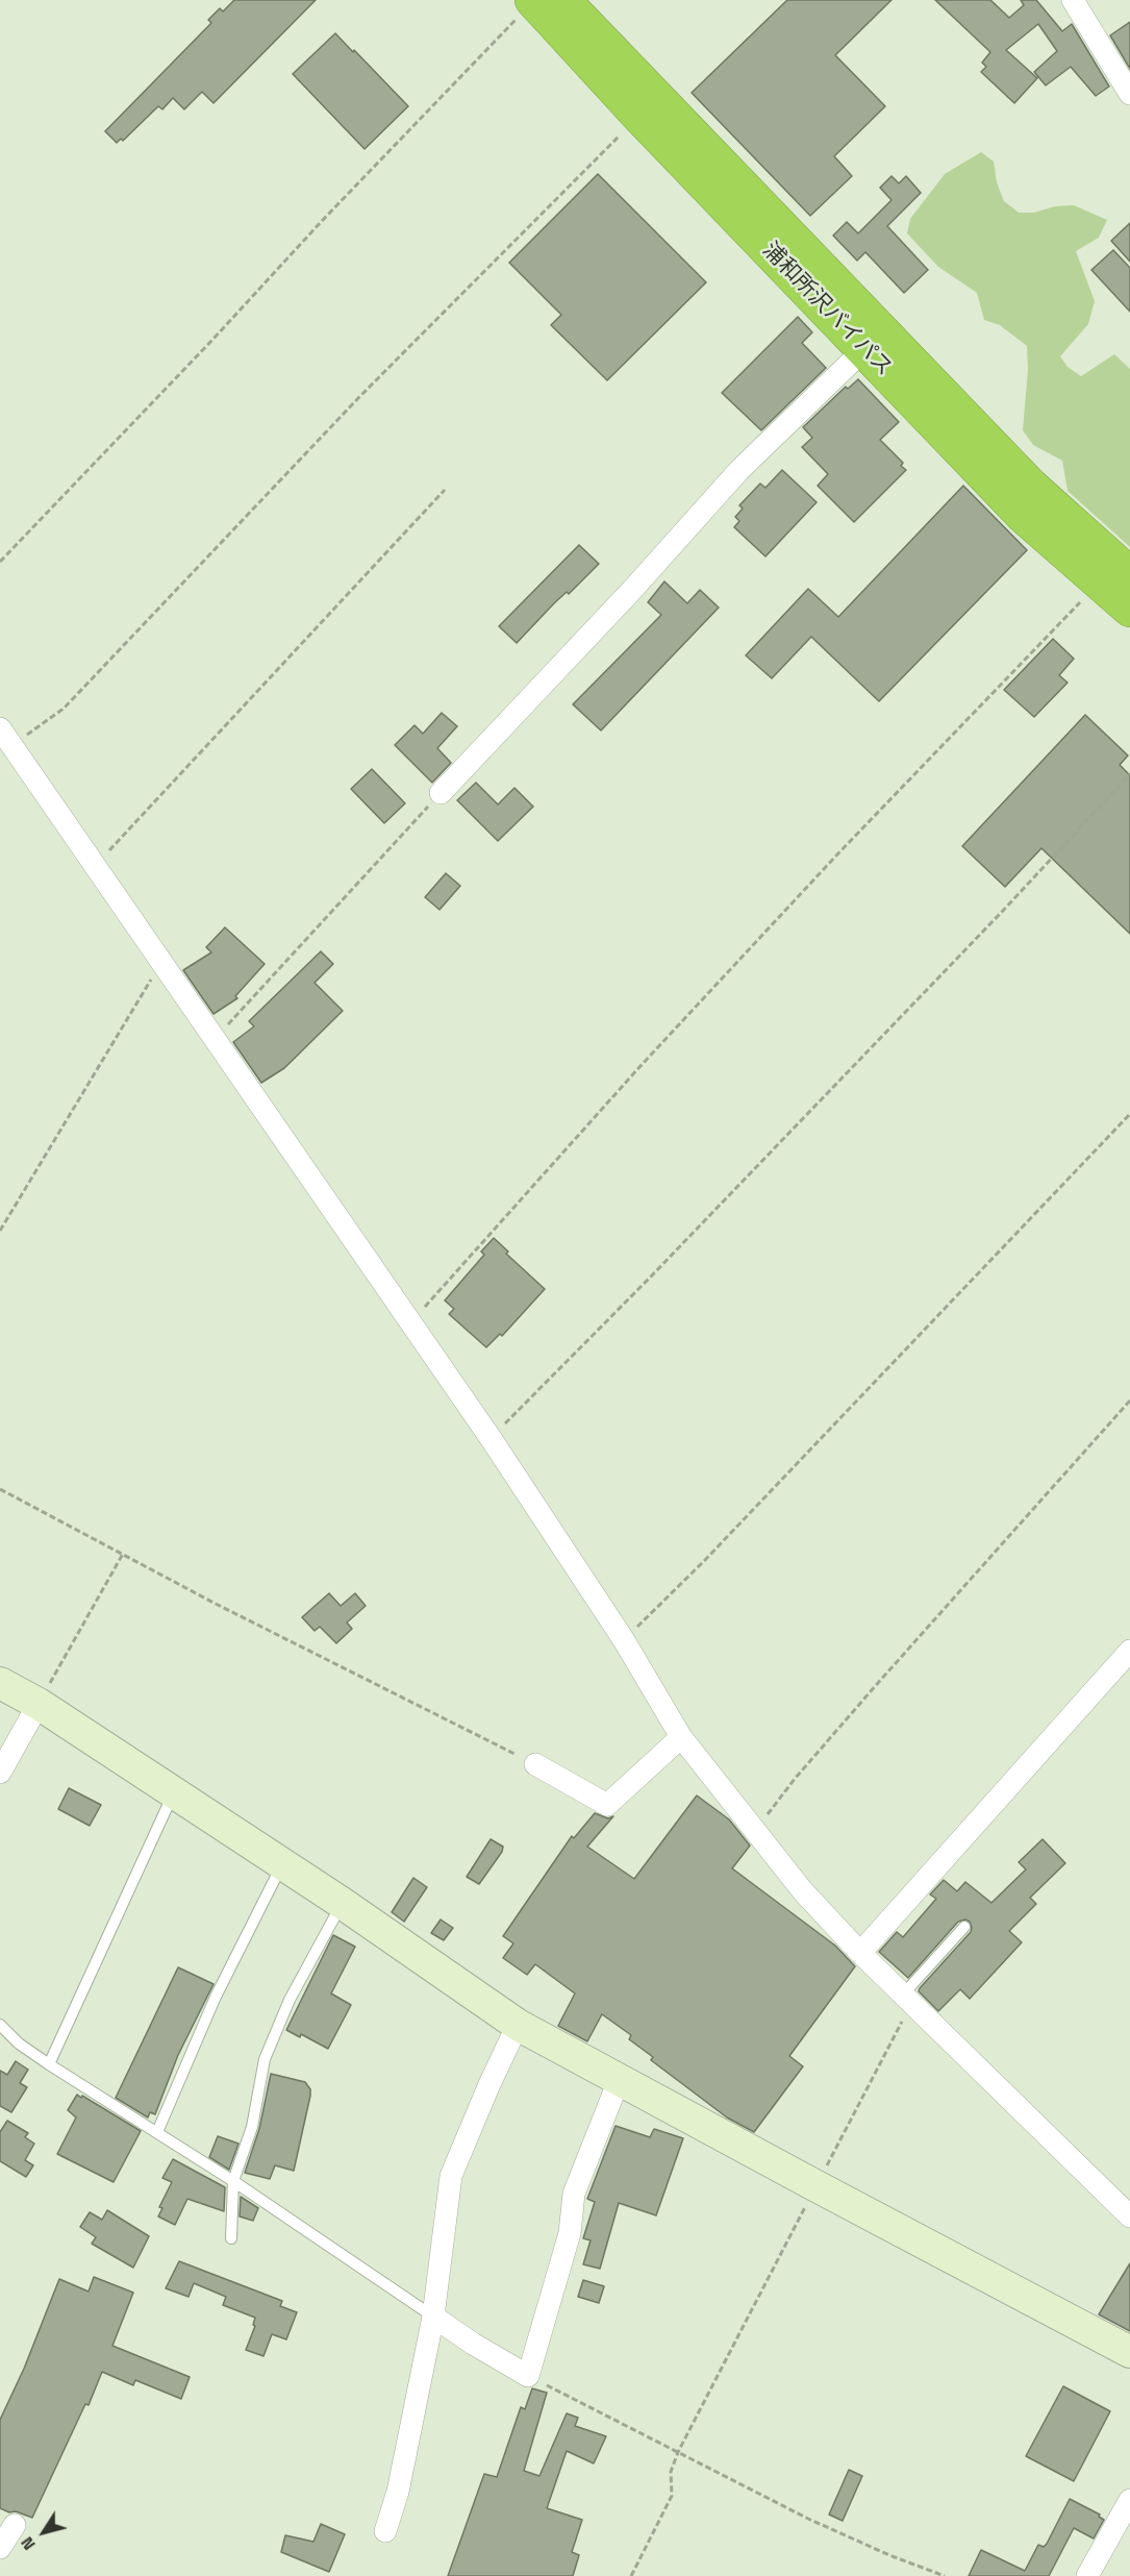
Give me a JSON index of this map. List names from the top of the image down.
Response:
{
  "streets": {
    "highway": ["浦和所沢バイパス"]
  },
  "north": "bottom left"
}
